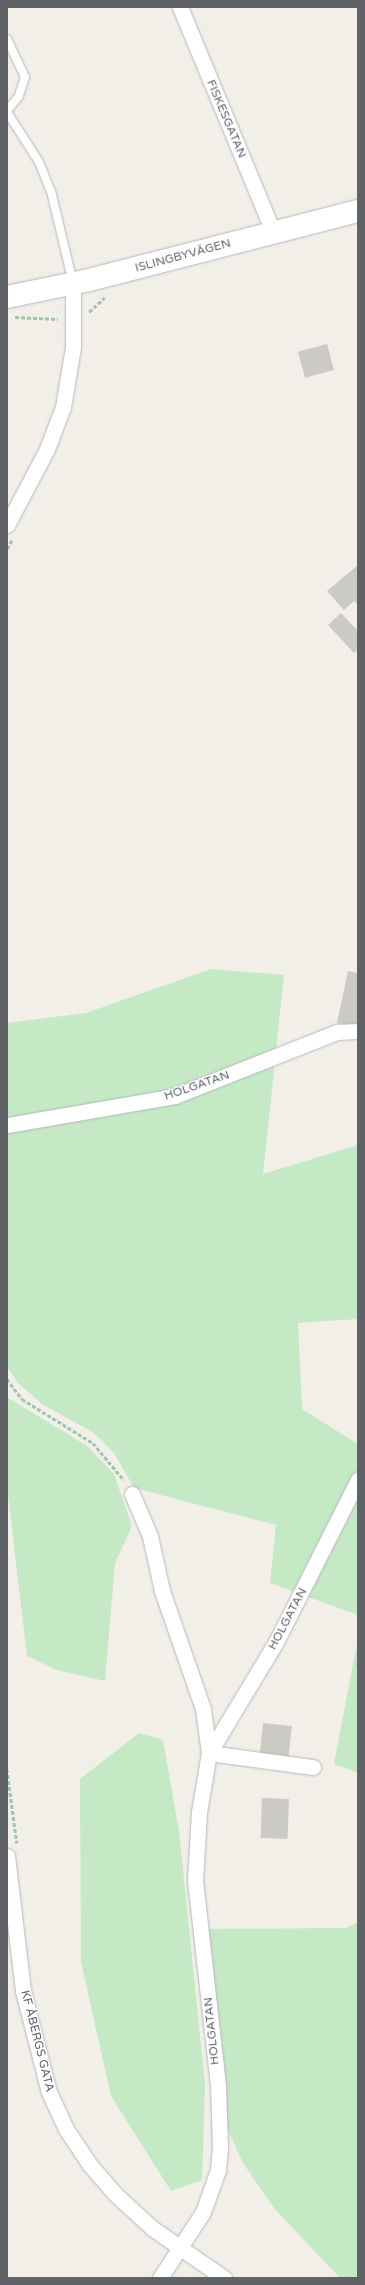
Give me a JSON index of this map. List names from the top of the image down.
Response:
{
  "streets": {
    "street": [
      "FISKESGATAN",
      "ISLINGBYVÄGEN",
      "HOLGATAN",
      "KF ÅBERGS GATA"
    ]
  },
  "crossings": [
    ["FISKESGATAN", "ISLINGBYVÄGEN"],
    ["HOLGATAN", "KF ÅBERGS GATA"]
  ]
}
